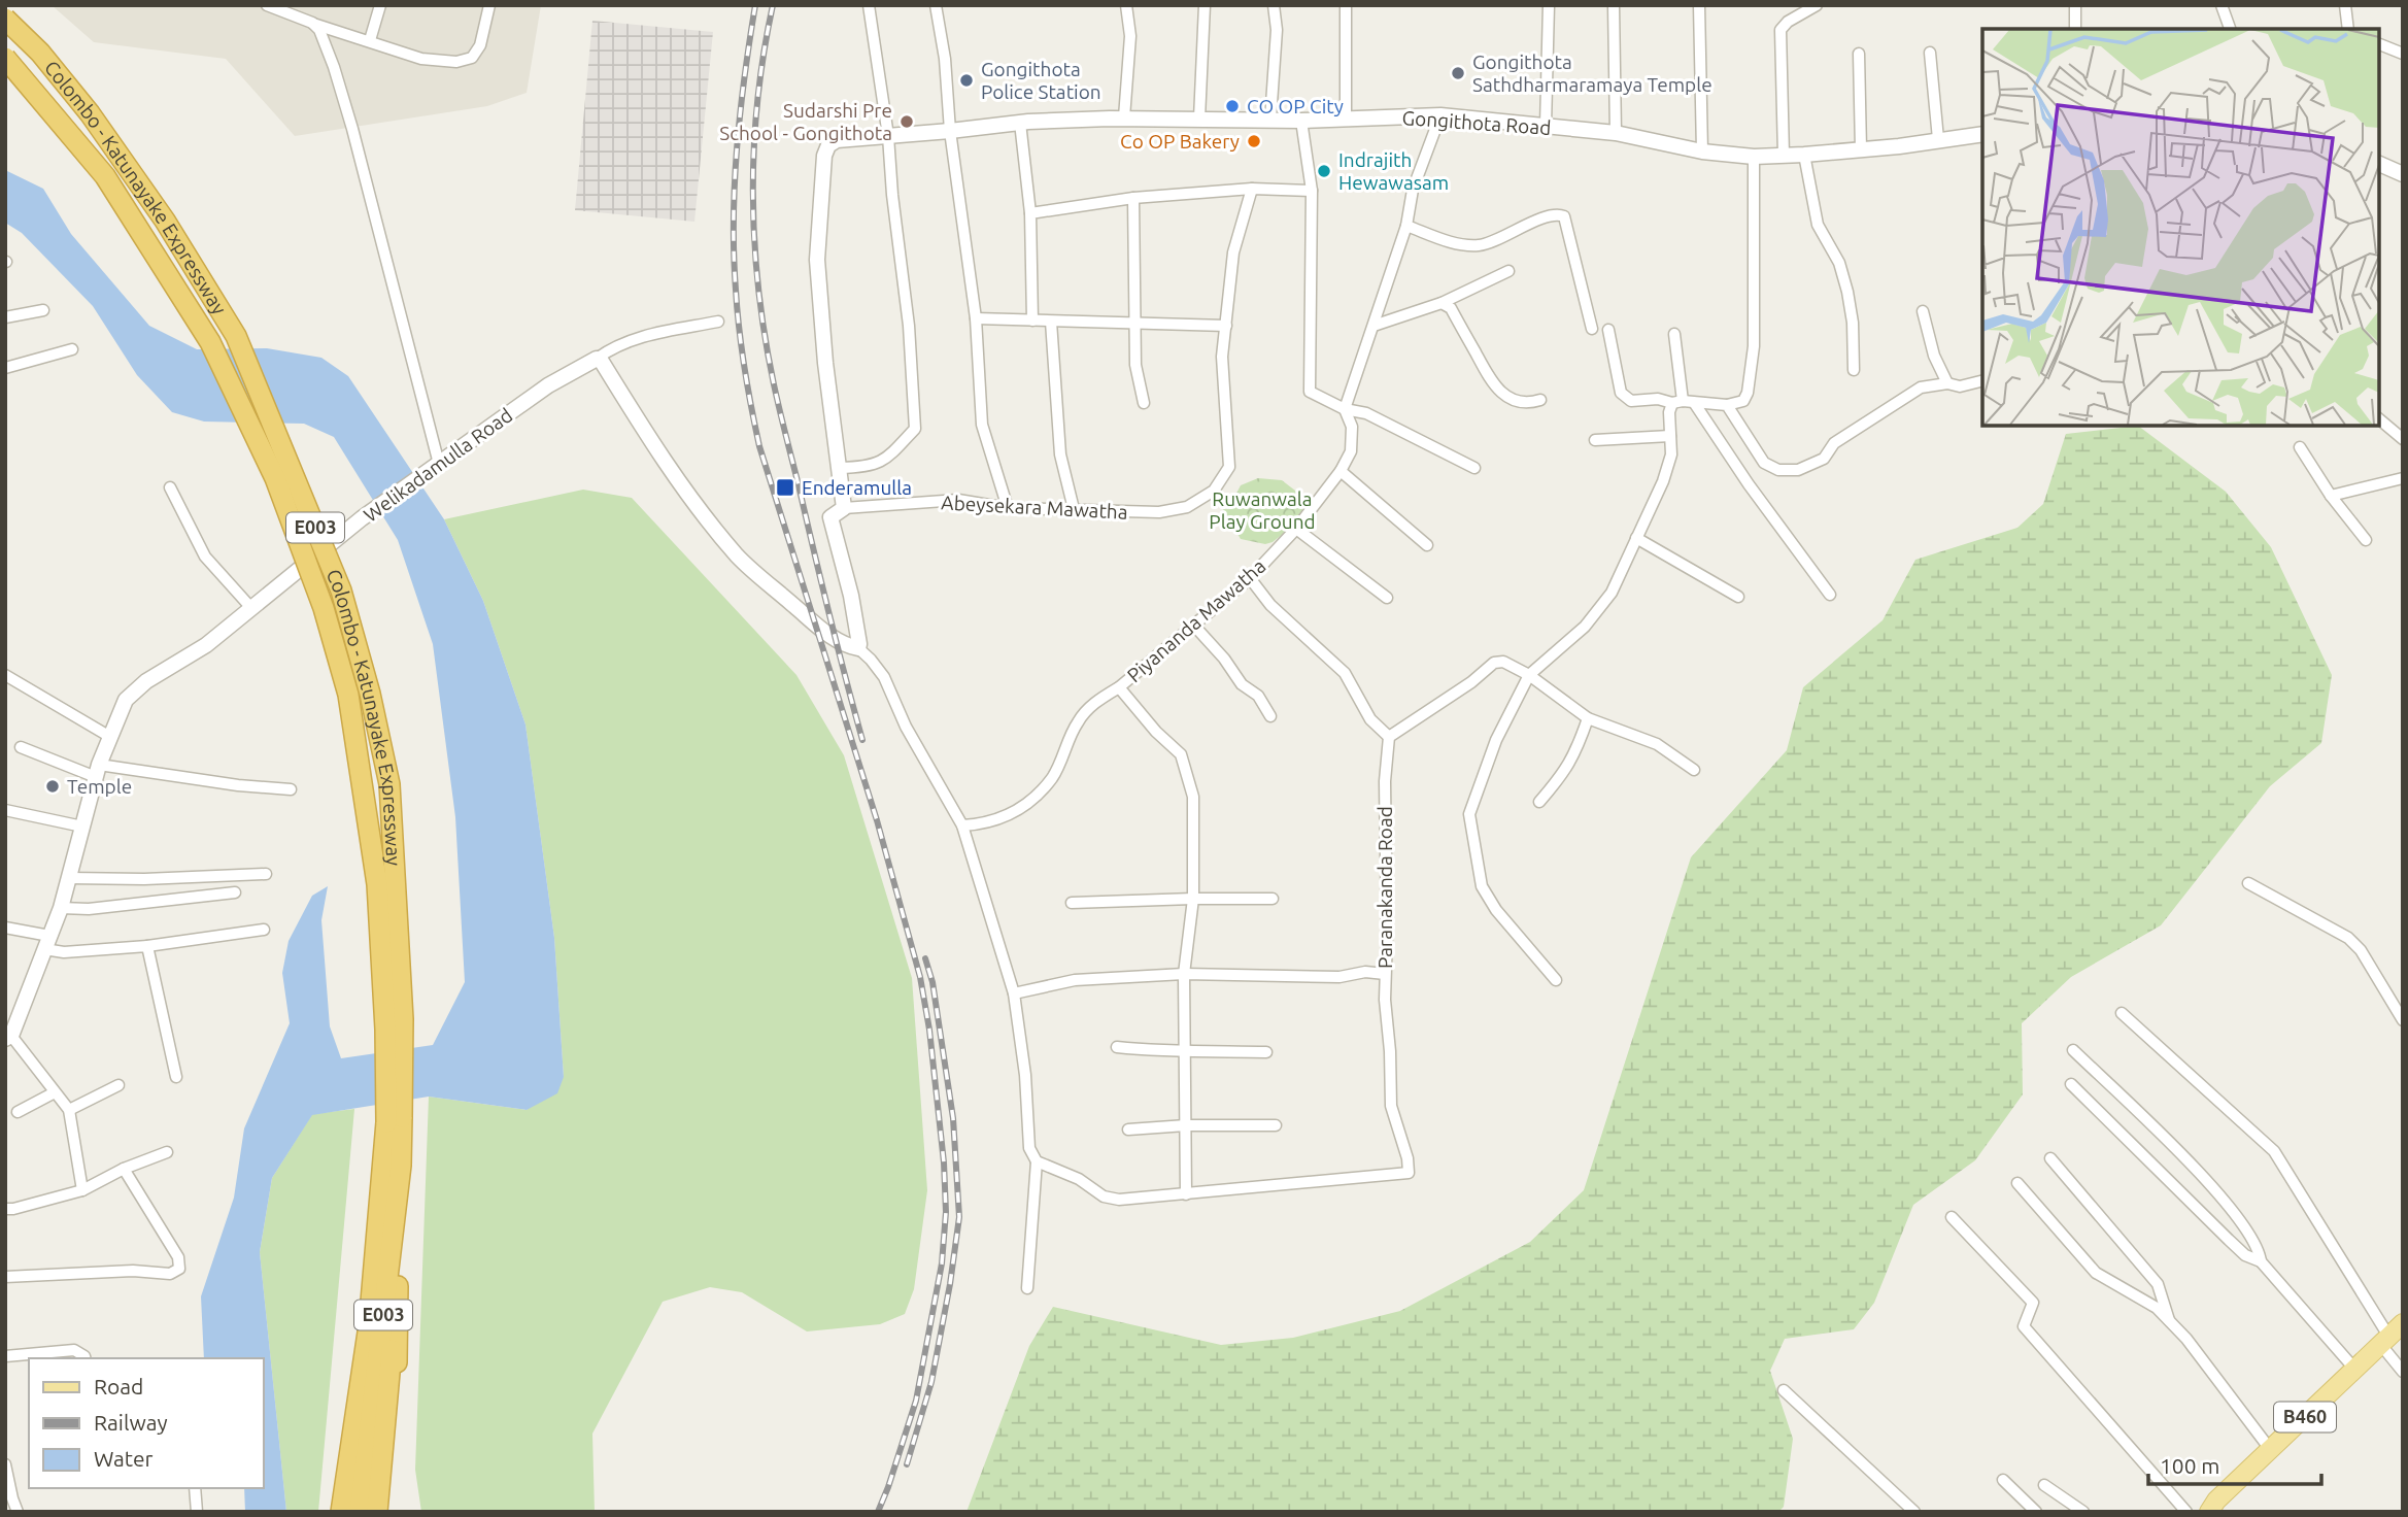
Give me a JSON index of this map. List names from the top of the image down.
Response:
{
  "streets": {
    "highway": ["Colombo - Katunayake Expressway", "E003"],
    "main road": ["B460"],
    "street": [
      "Gongithota Road",
      "Welikadamulla Road",
      "Abeysekara Mawatha",
      "Piyananda Mawatha",
      "Paranakanda Road"
    ]
  },
  "crossings": [
    ["Gongithota Road", "Piyananda Mawatha"]
  ],
  "parks": ["Ruwanwala Play Ground"],
  "places": {
    "other": [
      "Gongithota Sathdharmaramaya Temple",
      "Gongithota Police Station",
      "CO OP City",
      "Sudarshi Pre School - Gongithota",
      "Co OP Bakery",
      "Indrajith Hewawasam",
      "Temple"
    ],
    "transit": ["Enderamulla"]
  },
  "legend": ["Road", "Railway", "Water"],
  "scale_bar": "100 m"
}
